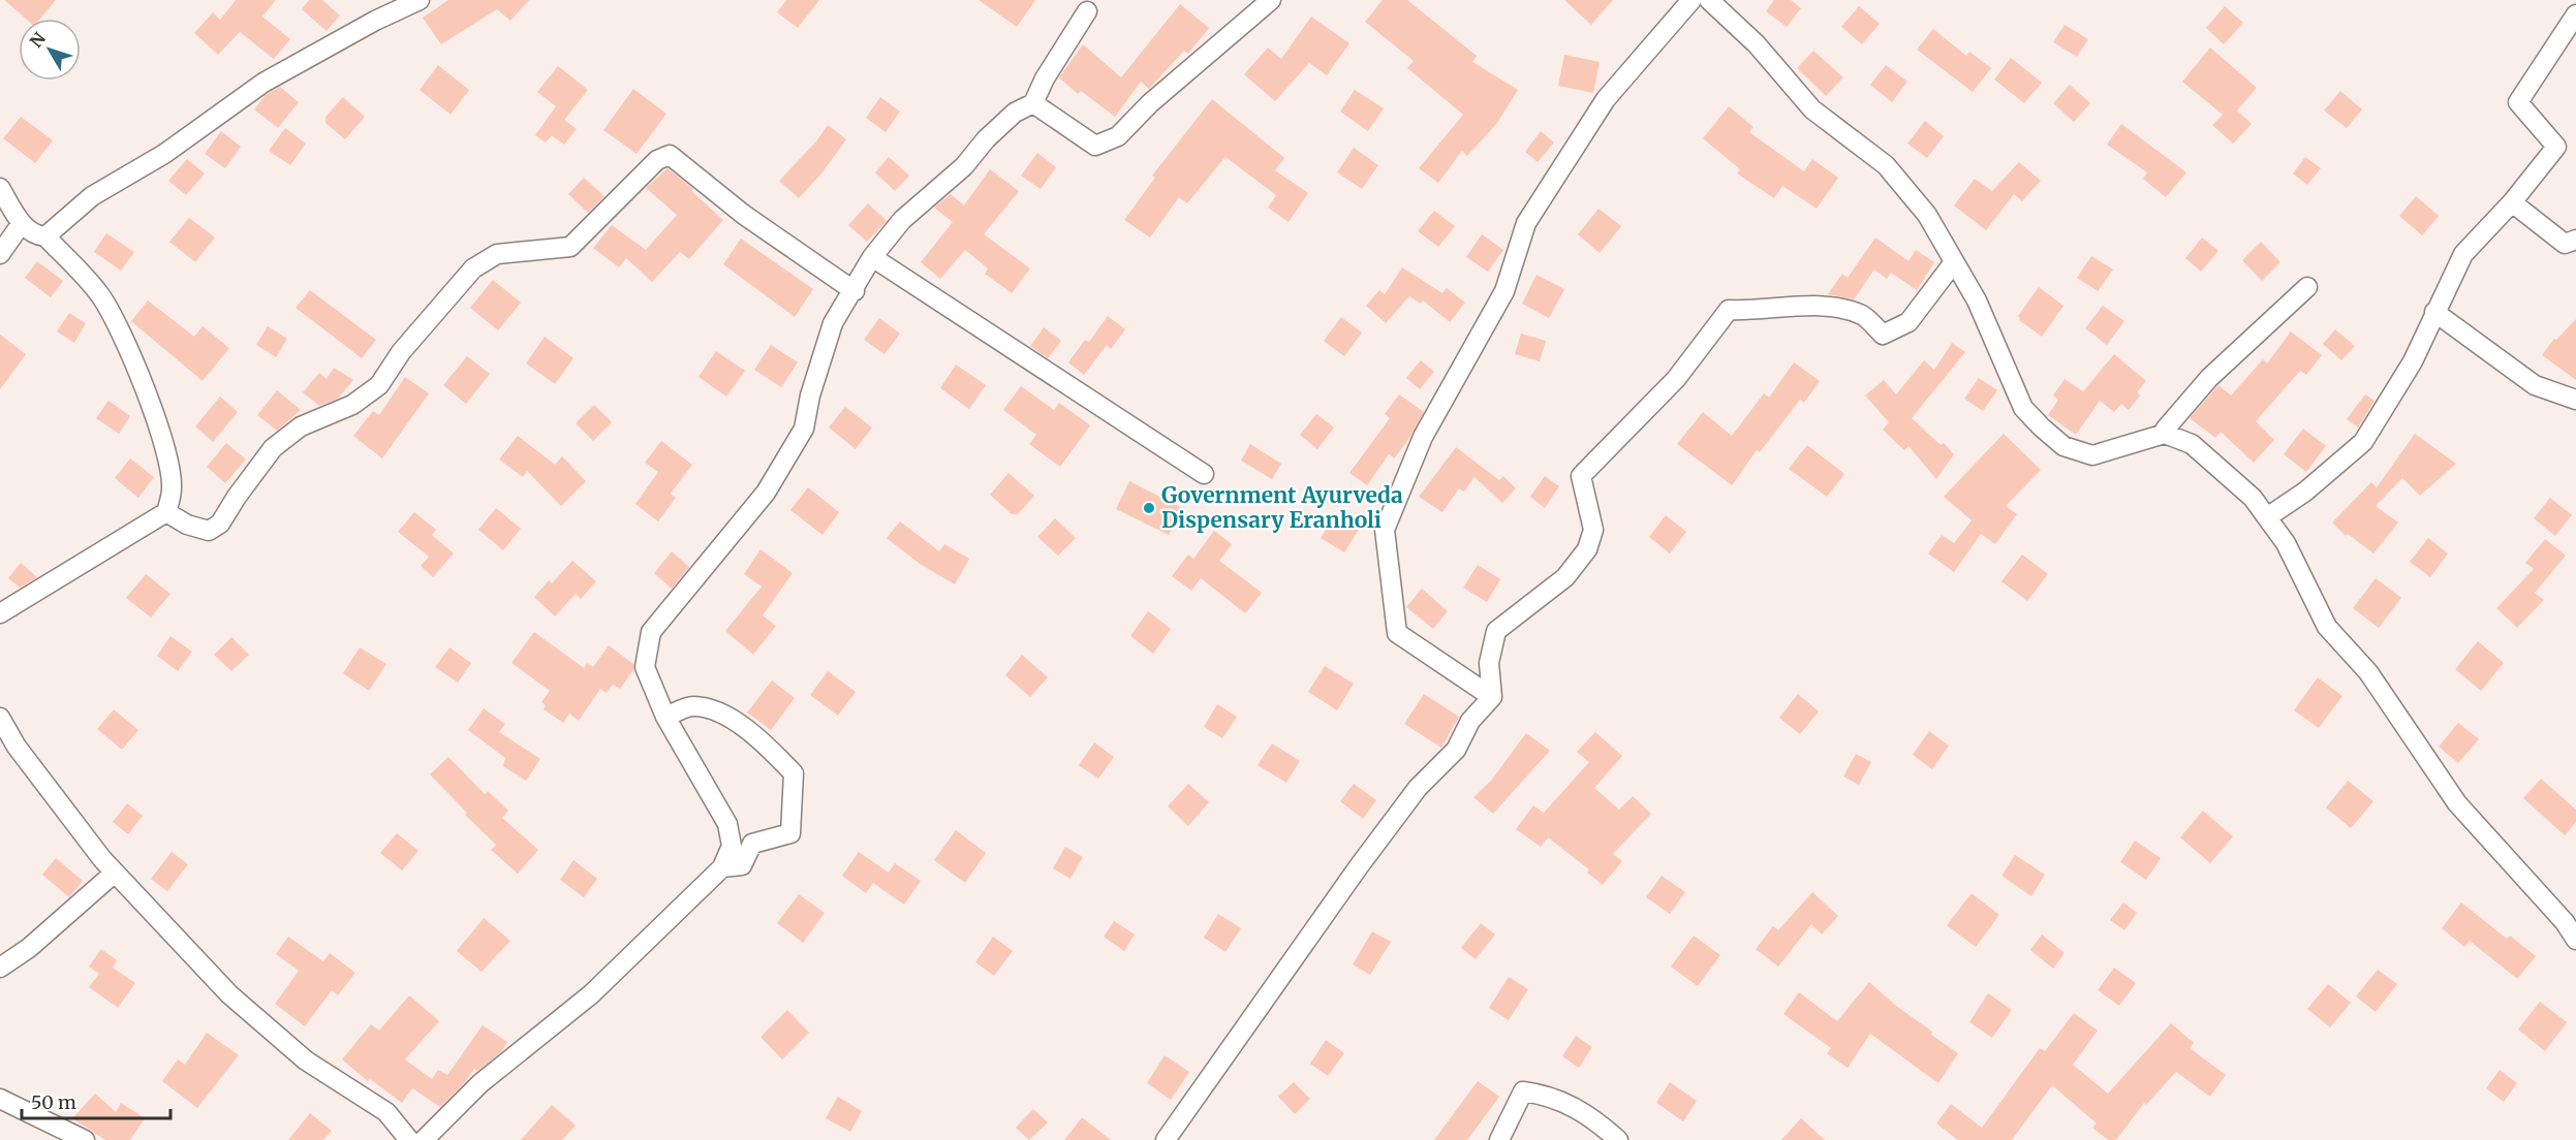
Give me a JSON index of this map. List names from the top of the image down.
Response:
{
  "places": ["Government Ayurveda Dispensary Eranholi"],
  "scale_bar": "50 m",
  "north": "top left"
}
